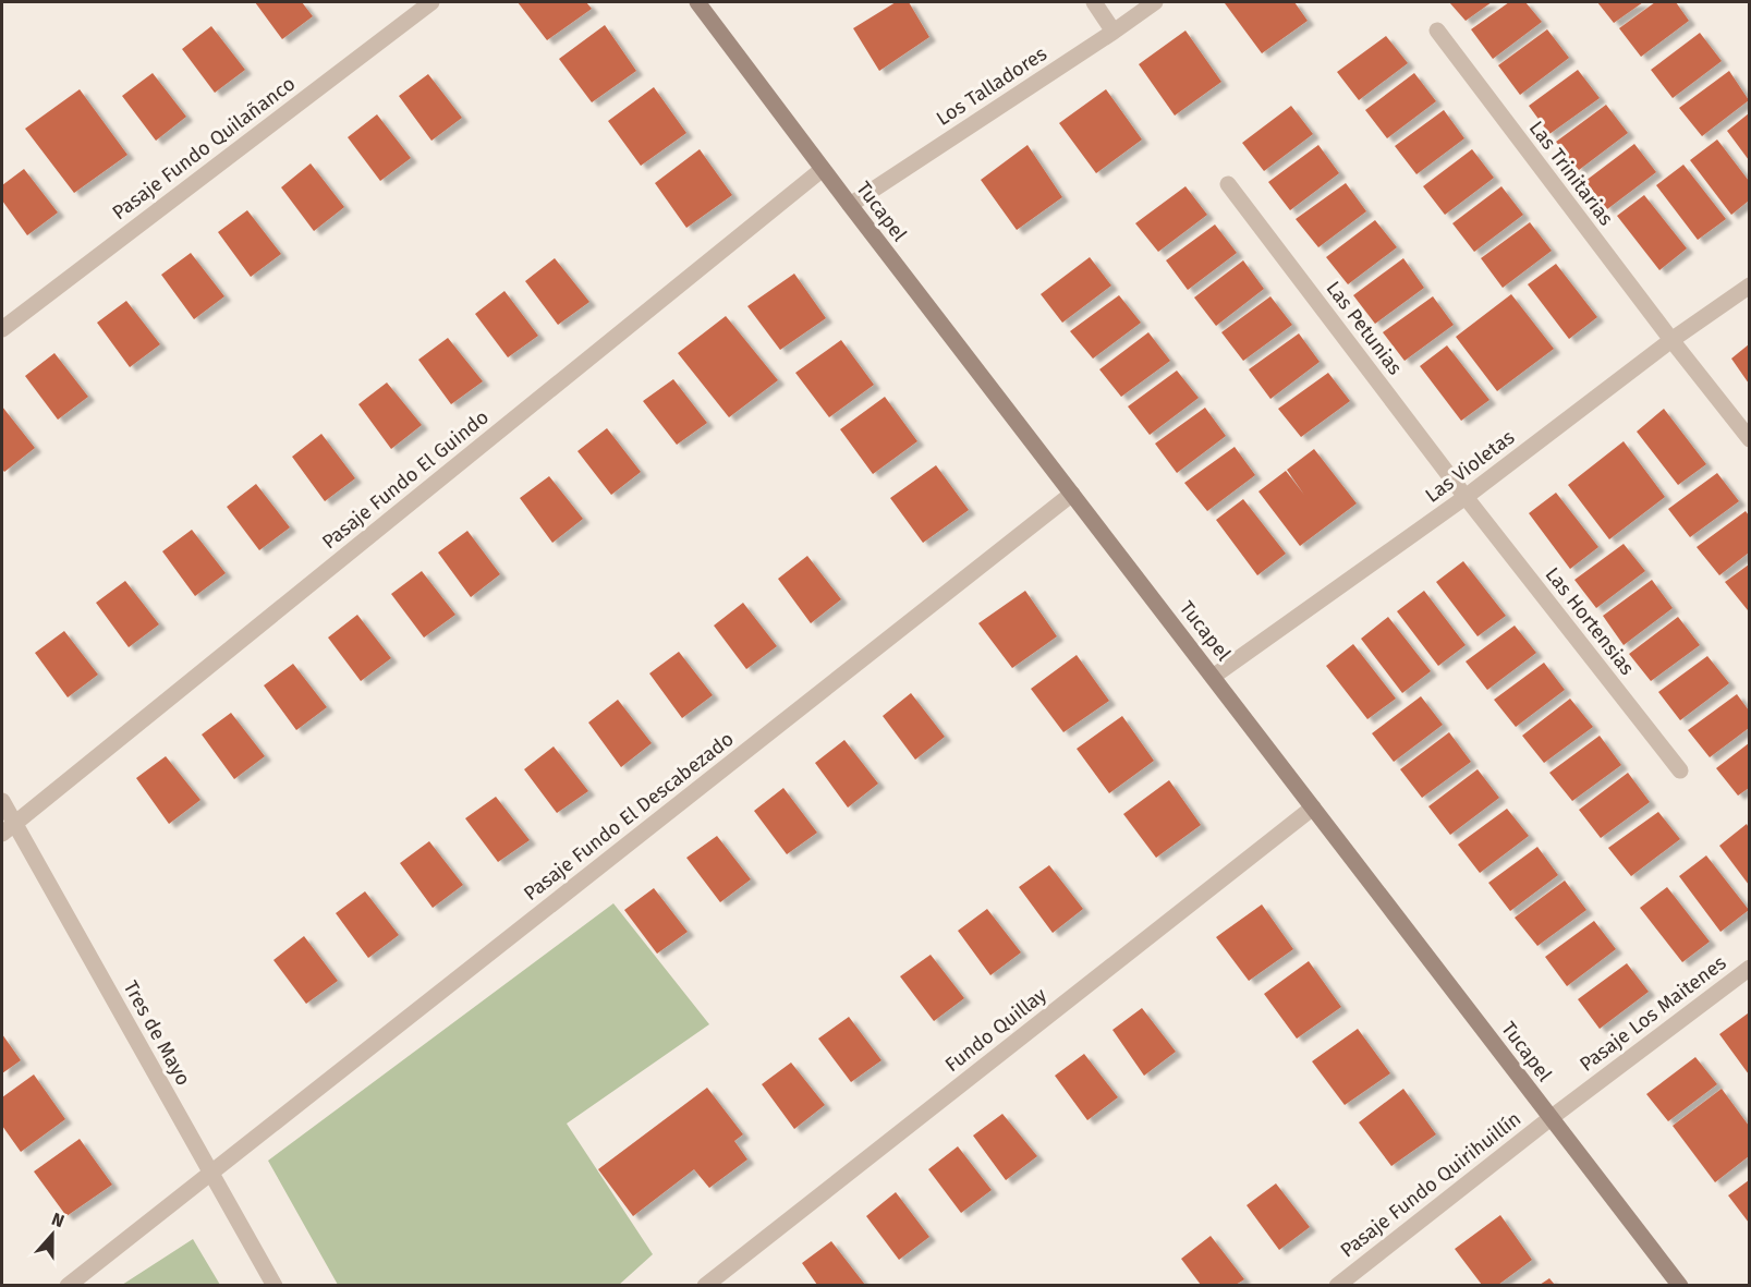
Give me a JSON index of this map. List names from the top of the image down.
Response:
{
  "streets": {
    "street": [
      "Los Talladores",
      "Pasaje Fundo Quilañanco",
      "Las Trinitarias",
      "Tucapel",
      "Las Petunias",
      "Las Violetas",
      "Pasaje Fundo El Guindo",
      "Las Hortensias",
      "Pasaje Fundo El Descabezado",
      "Pasaje Los Maitenes",
      "Fundo Quillay",
      "Tres de Mayo",
      "Pasaje Fundo Quirihuillín"
    ]
  },
  "crossings": [
    ["Los Talladores", "Tucapel"],
    ["Las Trinitarias", "Las Violetas"],
    ["Tucapel", "Las Violetas"],
    ["Tucapel", "Pasaje Fundo El Guindo"],
    ["Tucapel", "Pasaje Fundo El Descabezado"],
    ["Tucapel", "Pasaje Los Maitenes"],
    ["Tucapel", "Fundo Quillay"],
    ["Tucapel", "Pasaje Fundo Quirihuillín"],
    ["Las Petunias", "Las Violetas"],
    ["Las Petunias", "Las Hortensias"],
    ["Las Violetas", "Las Hortensias"],
    ["Pasaje Fundo El Guindo", "Tres de Mayo"],
    ["Pasaje Fundo El Descabezado", "Tres de Mayo"],
    ["Pasaje Los Maitenes", "Pasaje Fundo Quirihuillín"]
  ],
  "north": "top"
}
